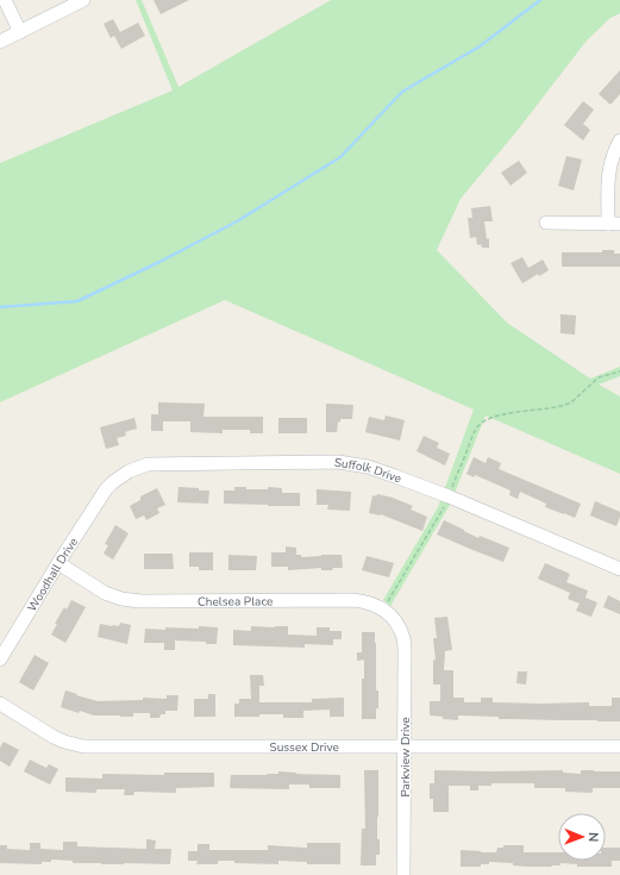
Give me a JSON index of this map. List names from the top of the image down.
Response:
{
  "streets": {
    "street": [
      "Suffolk Drive",
      "Woodhall Drive",
      "Chelsea Place",
      "Sussex Drive",
      "Parkview Drive"
    ]
  },
  "crossings": [
    ["Suffolk Drive", "Woodhall Drive"],
    ["Woodhall Drive", "Chelsea Place"],
    ["Chelsea Place", "Parkview Drive"],
    ["Sussex Drive", "Parkview Drive"]
  ],
  "north": "right"
}
